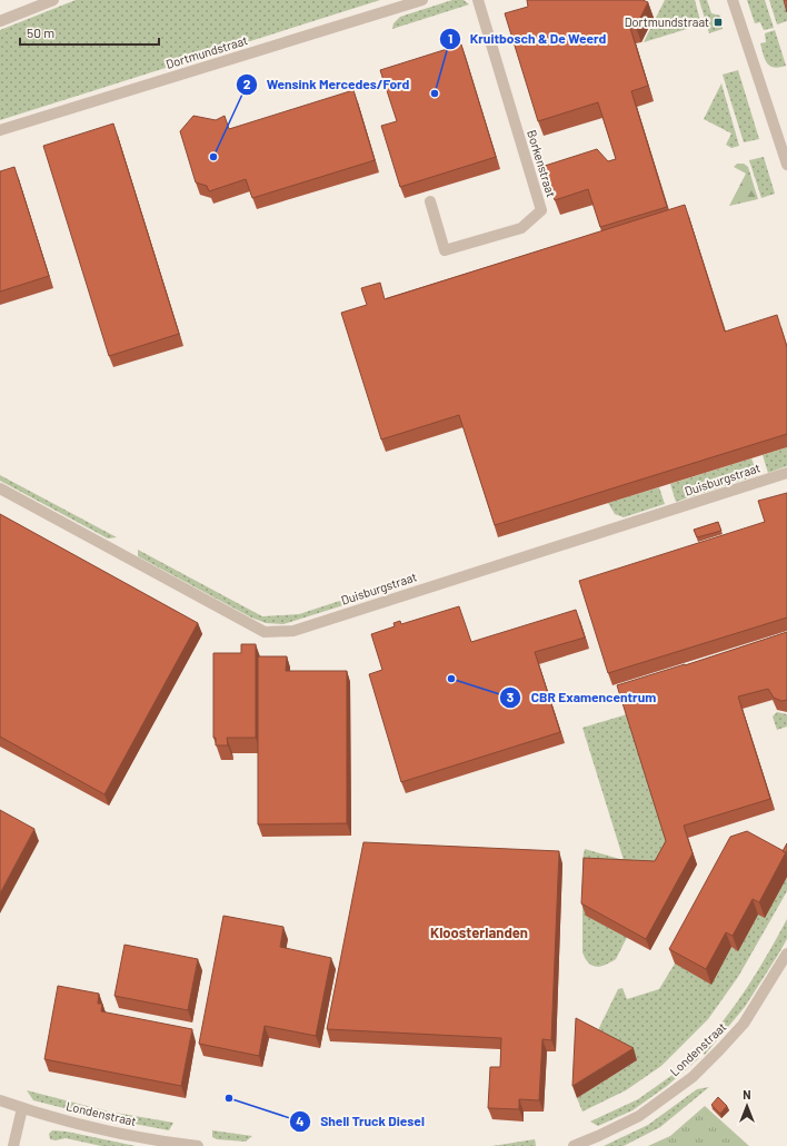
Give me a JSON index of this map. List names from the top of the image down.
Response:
{
  "streets": {
    "street": [
      "Dortmundstraat",
      "Borkenstraat",
      "Duisburgstraat",
      "Londenstraat"
    ]
  },
  "districts": ["Kloosterlanden"],
  "places": {
    "transit": ["Dortmundstraat"],
    "other": [
      "Kruitbosch & De Weerd",
      "Wensink Mercedes/Ford",
      "CBR Examencentrum",
      "Shell Truck Diesel"
    ]
  },
  "scale_bar": "50 m",
  "north": "top"
}
